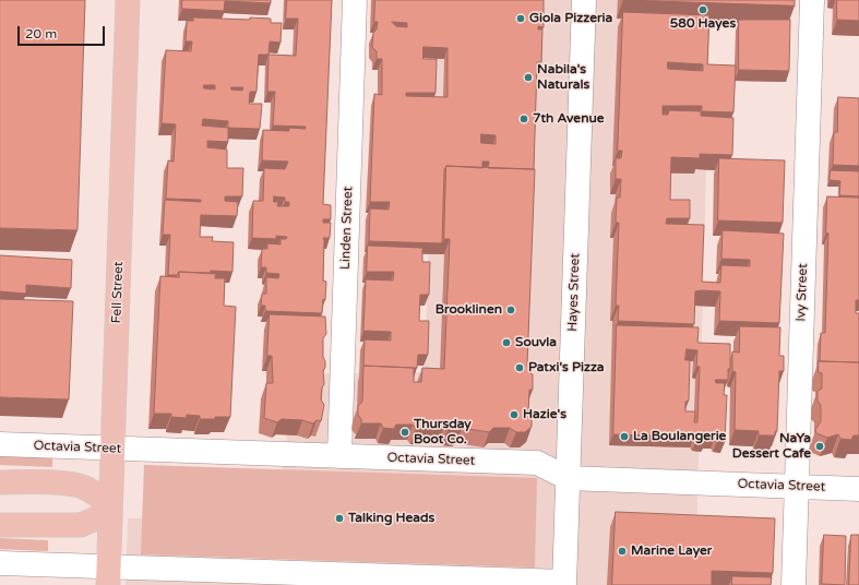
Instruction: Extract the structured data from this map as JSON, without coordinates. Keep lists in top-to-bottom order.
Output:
{
  "streets": {
    "main road": ["Fell Street"],
    "street": [
      "Linden Street",
      "Hayes Street",
      "Ivy Street",
      "Octavia Street"
    ]
  },
  "crossings": [
    ["Linden Street", "Octavia Street"],
    ["Fell Street", "Octavia Street"],
    ["Hayes Street", "Octavia Street"],
    ["Ivy Street", "Octavia Street"]
  ],
  "places": [
    "580 Hayes",
    "Giola Pizzeria",
    "Nabila's Naturals",
    "7th Avenue",
    "Brooklinen",
    "Souvla",
    "Patxi's Pizza",
    "Hazie's",
    "Thursday Boot Co.",
    "La Boulangerie",
    "NaYa Dessert Cafe",
    "Talking Heads",
    "Marine Layer"
  ],
  "scale_bar": "20 m"
}
